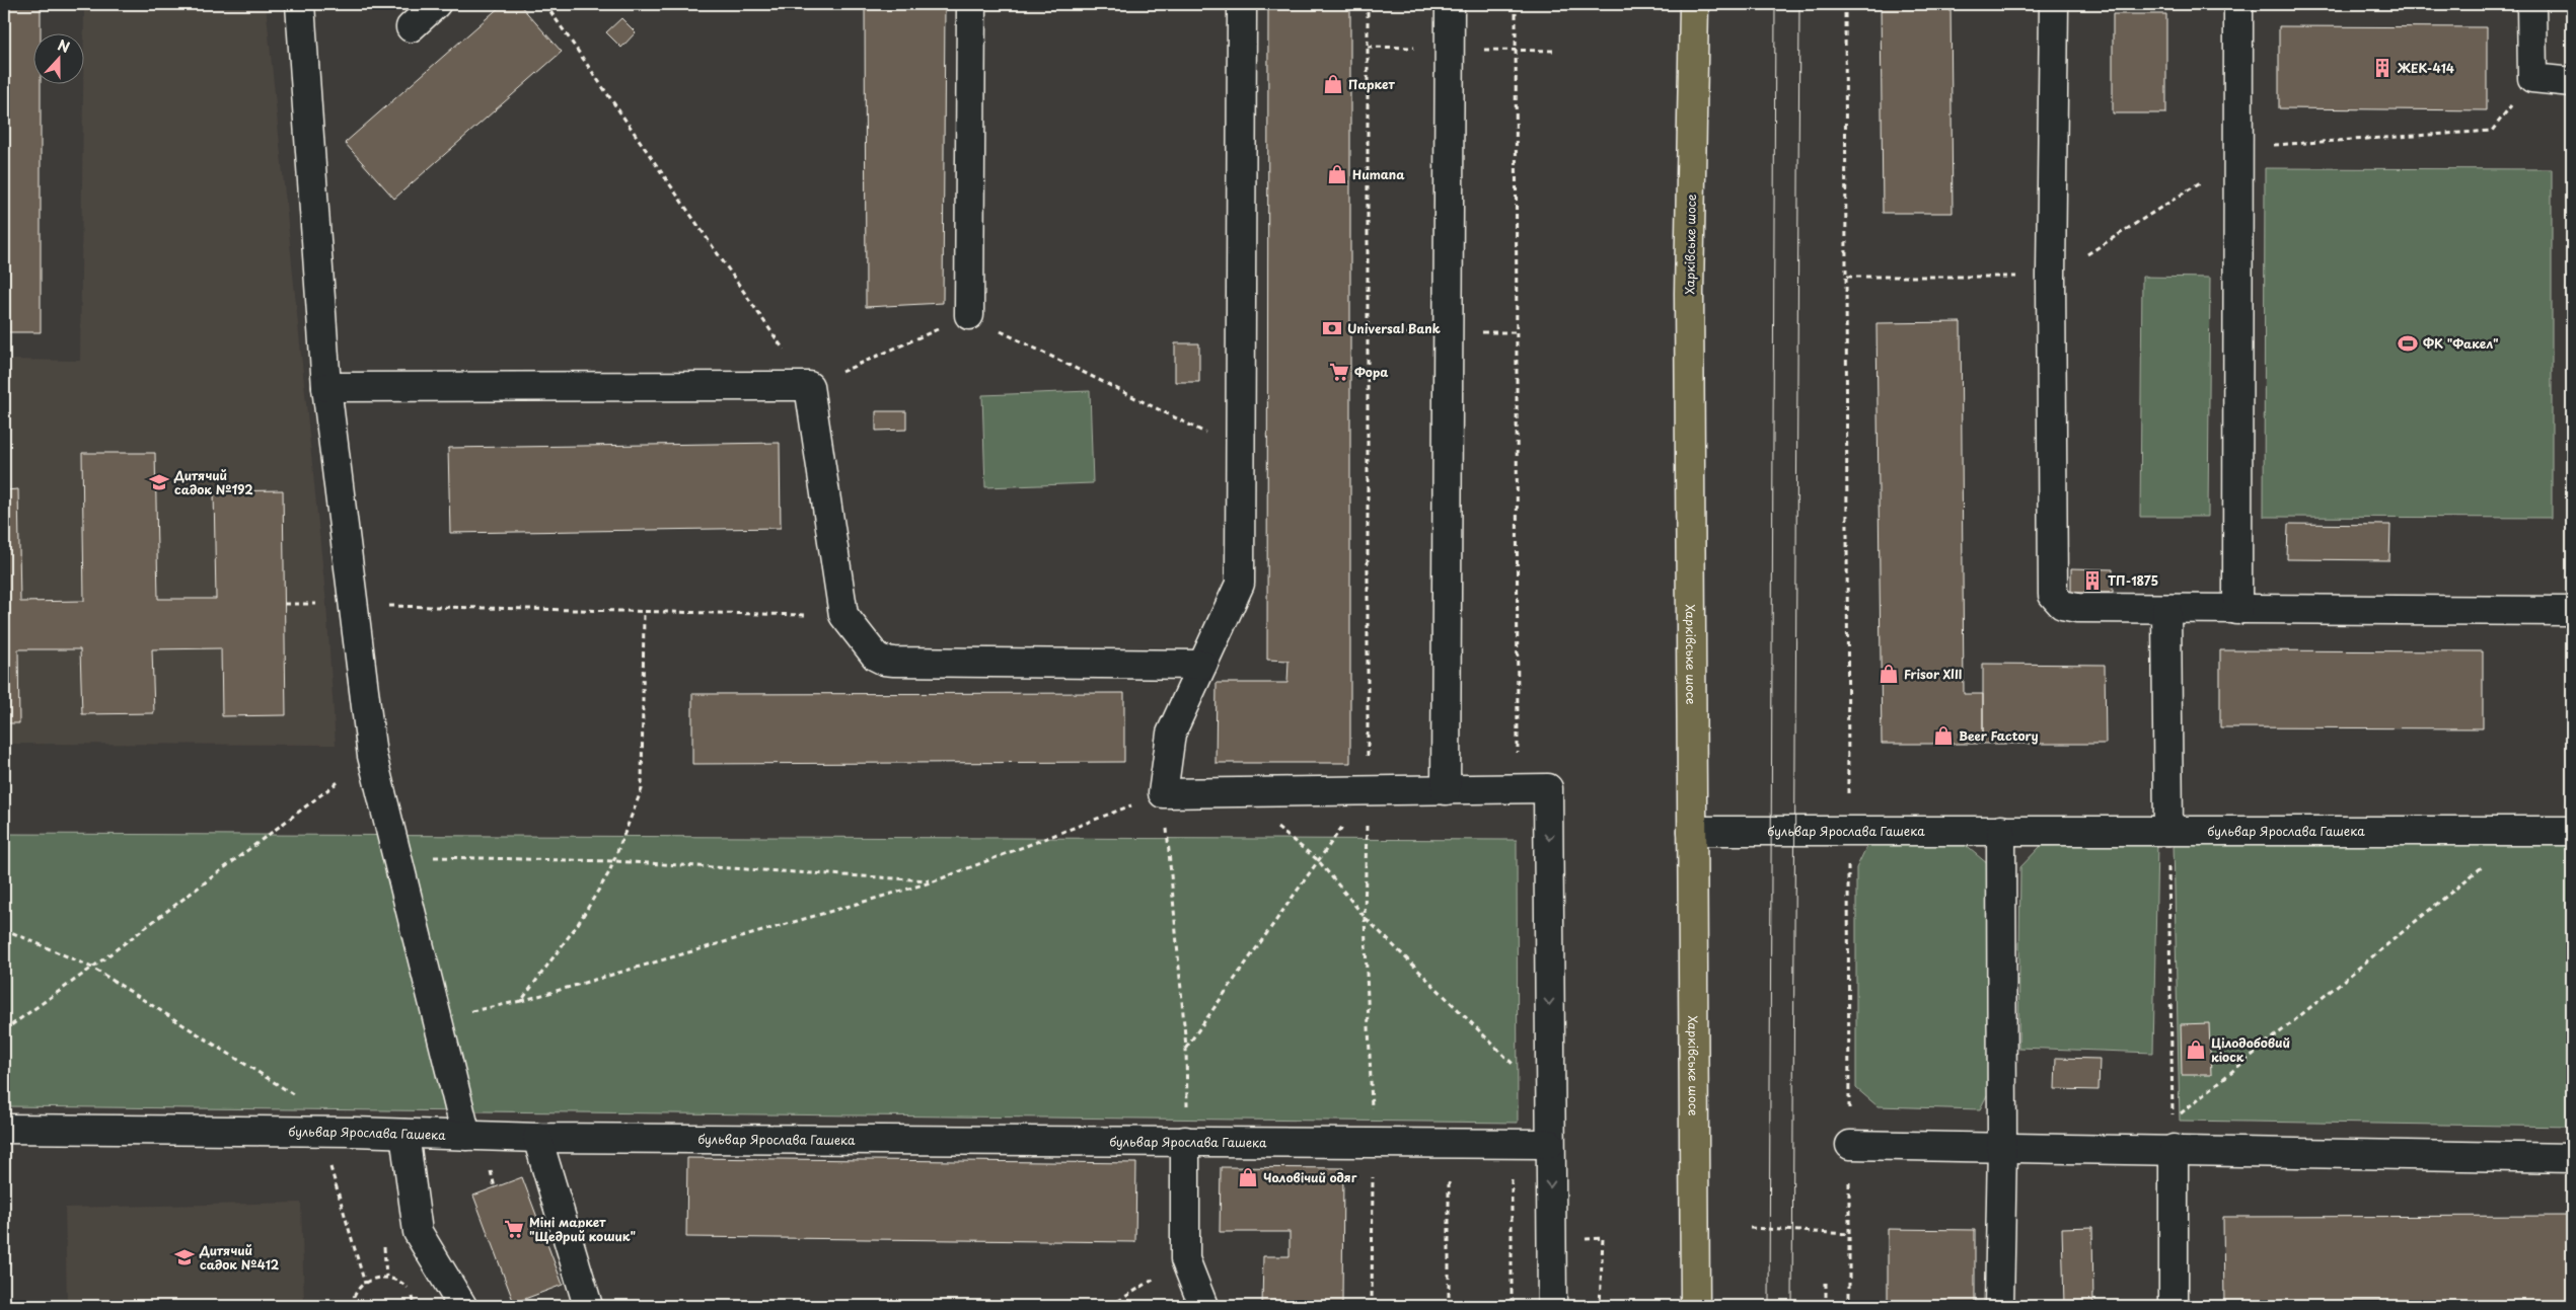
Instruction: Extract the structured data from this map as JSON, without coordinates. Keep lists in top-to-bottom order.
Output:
{
  "streets": {
    "main road": ["Харківське шосе"],
    "street": ["бульвар Ярослава Гашека"]
  },
  "crossings": [
    ["Харківське шосе", "бульвар Ярослава Гашека"]
  ],
  "places": {
    "building": ["ЖЕК-414", "ТП-1875"],
    "shop": [
      "Паркет",
      "Humana",
      "Frisor XIII",
      "Beer Factory",
      "Цілодобовий кіоск",
      "Чоловічий одяг"
    ],
    "bank": ["Universal Bank"],
    "sports": ["ФК \"Факел\""],
    "supermarket": ["Фора", "Міні маркет \"Щедрий кошик\""],
    "school or university": ["Дитячий садок №192", "Дитячий садок №412"]
  },
  "north": "top"
}
